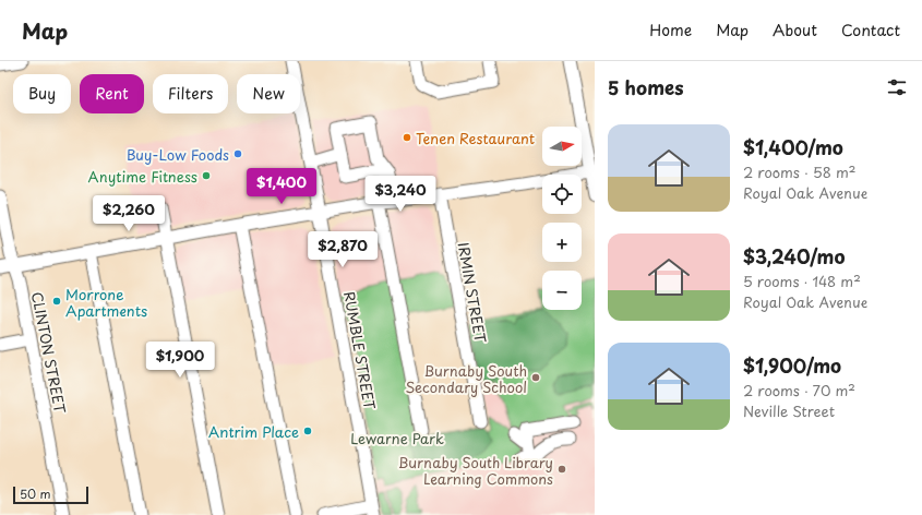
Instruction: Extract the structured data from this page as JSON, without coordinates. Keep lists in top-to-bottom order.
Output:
{
  "streets": {
    "street": ["IRMIN STREET", "RUMBLE STREET", "CLINTON STREET"]
  },
  "parks": ["Lewarne Park"],
  "places": [
    "Tenen Restaurant",
    "Buy-Low Foods",
    "Anytime Fitness",
    "Morrone Apartments",
    "Burnaby South Secondary School",
    "Antrim Place",
    "Burnaby South Library Learning Commons"
  ],
  "scale_bar": "50 m",
  "north": "right",
  "page": {
    "header": "Map",
    "nav": [
      "Home",
      "Map",
      "About",
      "Contact"
    ],
    "heading": "5 homes",
    "chip": [
      "Buy",
      "Rent",
      "Filters",
      "New"
    ],
    "list": [
      {
        "name": "$1,400/mo",
        "note": "2 rooms · 58 m² · Royal Oak Avenue"
      },
      {
        "name": "$3,240/mo",
        "note": "5 rooms · 148 m² · Royal Oak Avenue"
      },
      {
        "name": "$1,900/mo",
        "note": "2 rooms · 70 m² · Neville Street"
      }
    ],
    "map_buttons": ["+", "−"],
    "price": [
      "$1,400",
      "$3,240",
      "$2,260",
      "$2,870",
      "$1,900"
    ],
    "scale": "50 m"
  }
}
